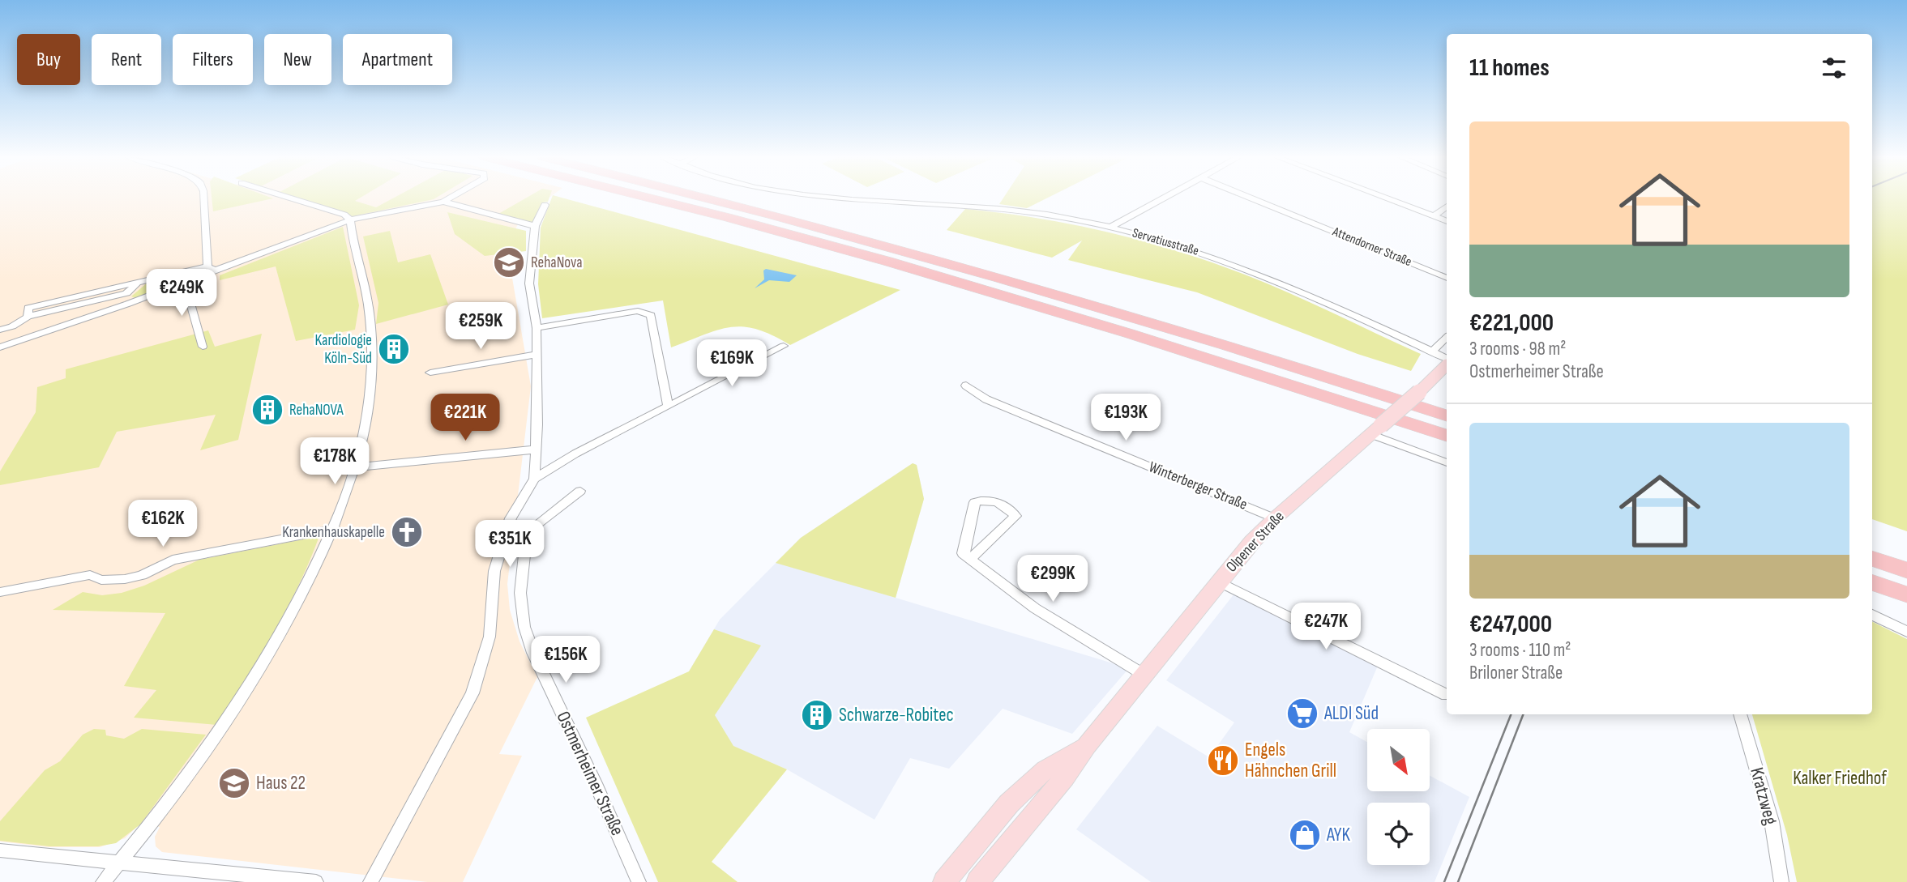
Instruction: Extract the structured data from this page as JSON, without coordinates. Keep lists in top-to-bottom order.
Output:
{
  "streets": {
    "main road": ["Olpener Straße"],
    "street": [
      "Servatiusstraße",
      "Attendorner Straße",
      "Winterberger Straße",
      "Ostmerheimer Straße",
      "Kratzweg"
    ]
  },
  "crossings": [
    ["Winterberger Straße", "Olpener Straße"]
  ],
  "parks": ["Kalker Friedhof"],
  "places": {
    "school or university": ["RehaNova", "Haus 22"],
    "building": ["Kardiologie Köln-Süd", "RehaNOVA", "Schwarze-Robitec"],
    "church": ["Krankenhauskapelle"],
    "supermarket": ["ALDI Süd"],
    "restaurant": ["Engels Hähnchen Grill"],
    "shop": ["AYK"]
  },
  "north": "bottom right",
  "page": {
    "chip": [
      "Buy",
      "Rent",
      "Filters",
      "New",
      "Apartment"
    ],
    "heading": "11 homes",
    "list": [
      {
        "name": "€221,000",
        "note": "3 rooms · 98 m² · Ostmerheimer Straße"
      },
      {
        "name": "€247,000",
        "note": "3 rooms · 110 m² · Briloner Straße"
      }
    ],
    "price": [
      "€249K",
      "€259K",
      "€169K",
      "€221K",
      "€193K",
      "€178K",
      "€162K",
      "€351K",
      "€299K",
      "€247K",
      "€156K"
    ]
  }
}
